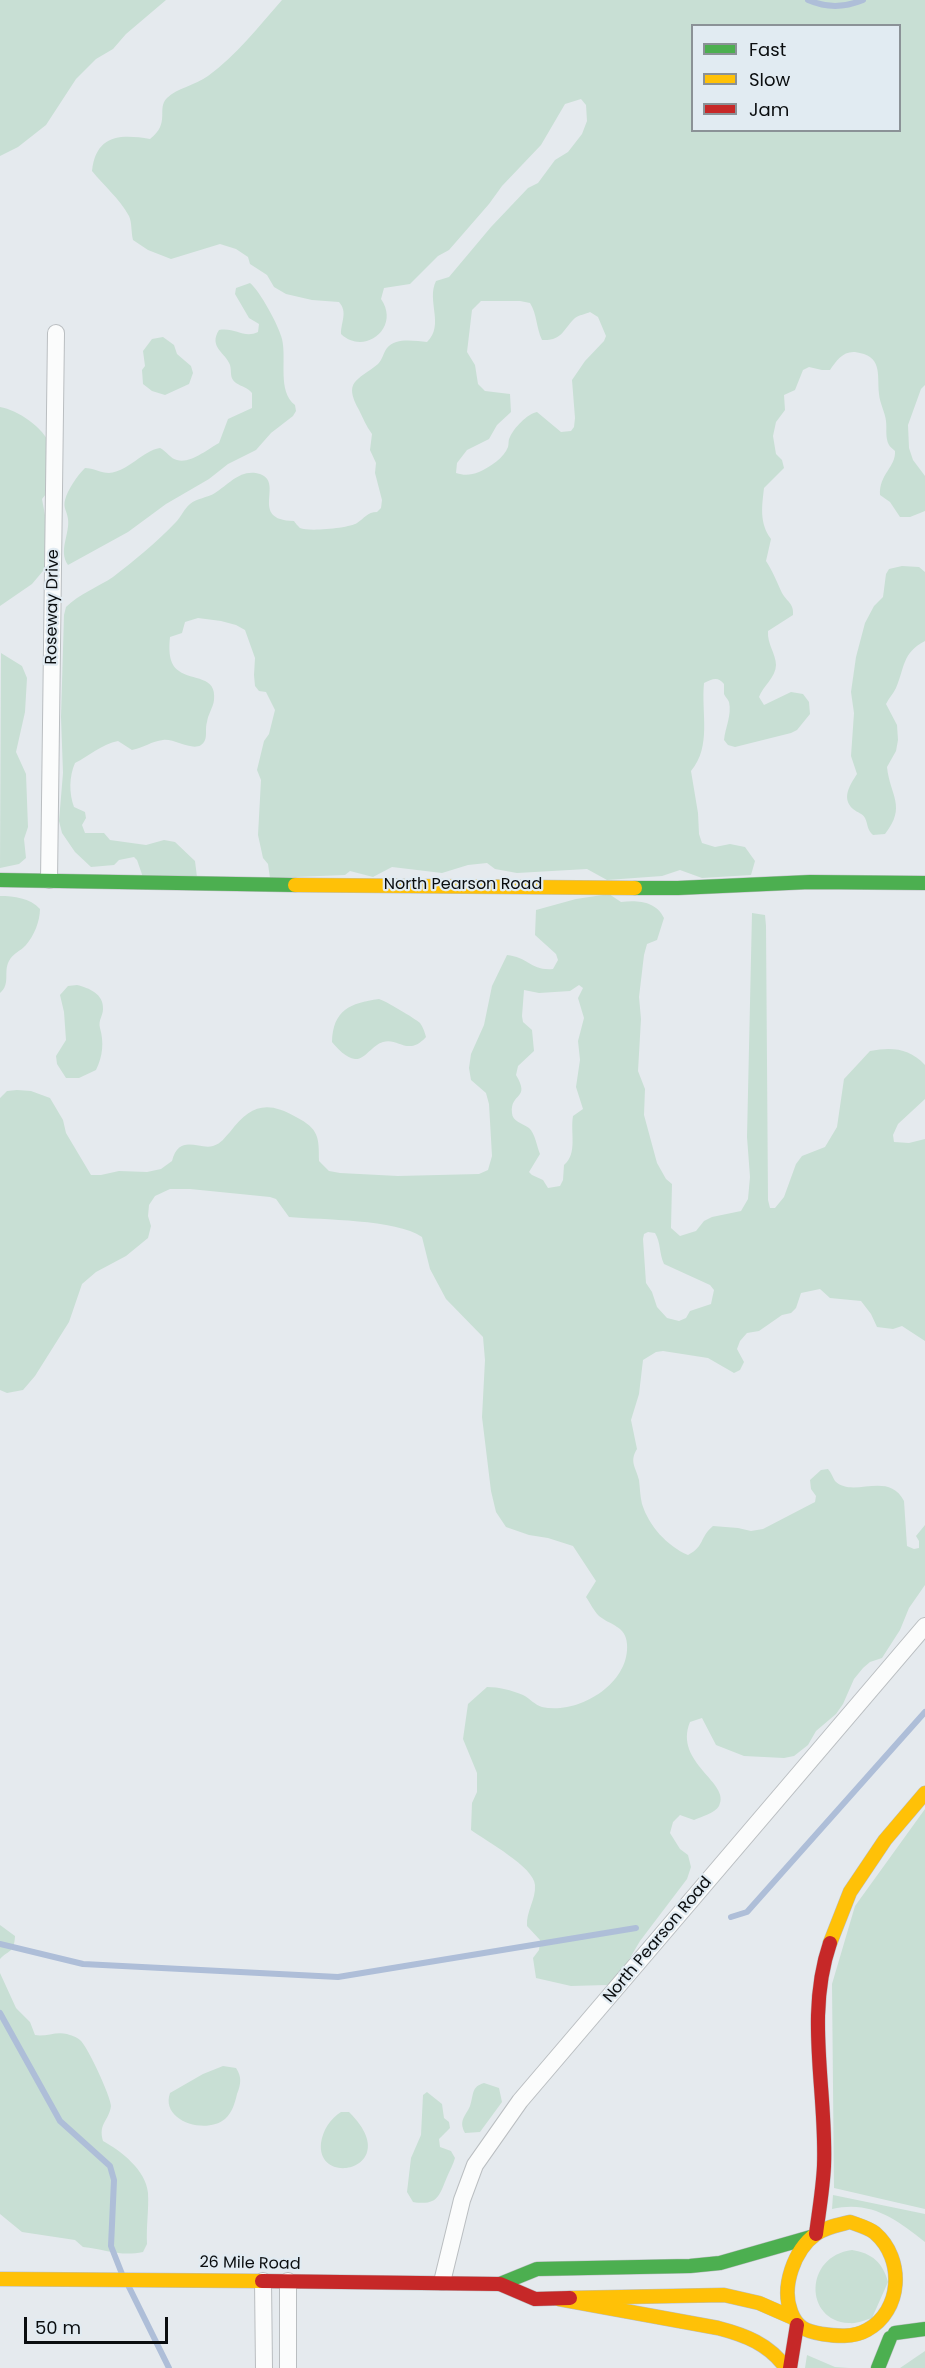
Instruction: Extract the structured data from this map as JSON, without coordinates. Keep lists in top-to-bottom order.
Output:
{
  "streets": {
    "main road": ["North Pearson Road", "26 Mile Road"],
    "street": ["Roseway Drive"]
  },
  "crossings": [
    ["Roseway Drive", "North Pearson Road"],
    ["North Pearson Road", "26 Mile Road"]
  ],
  "legend": ["Fast", "Slow", "Jam"],
  "scale_bar": "50 m"
}
